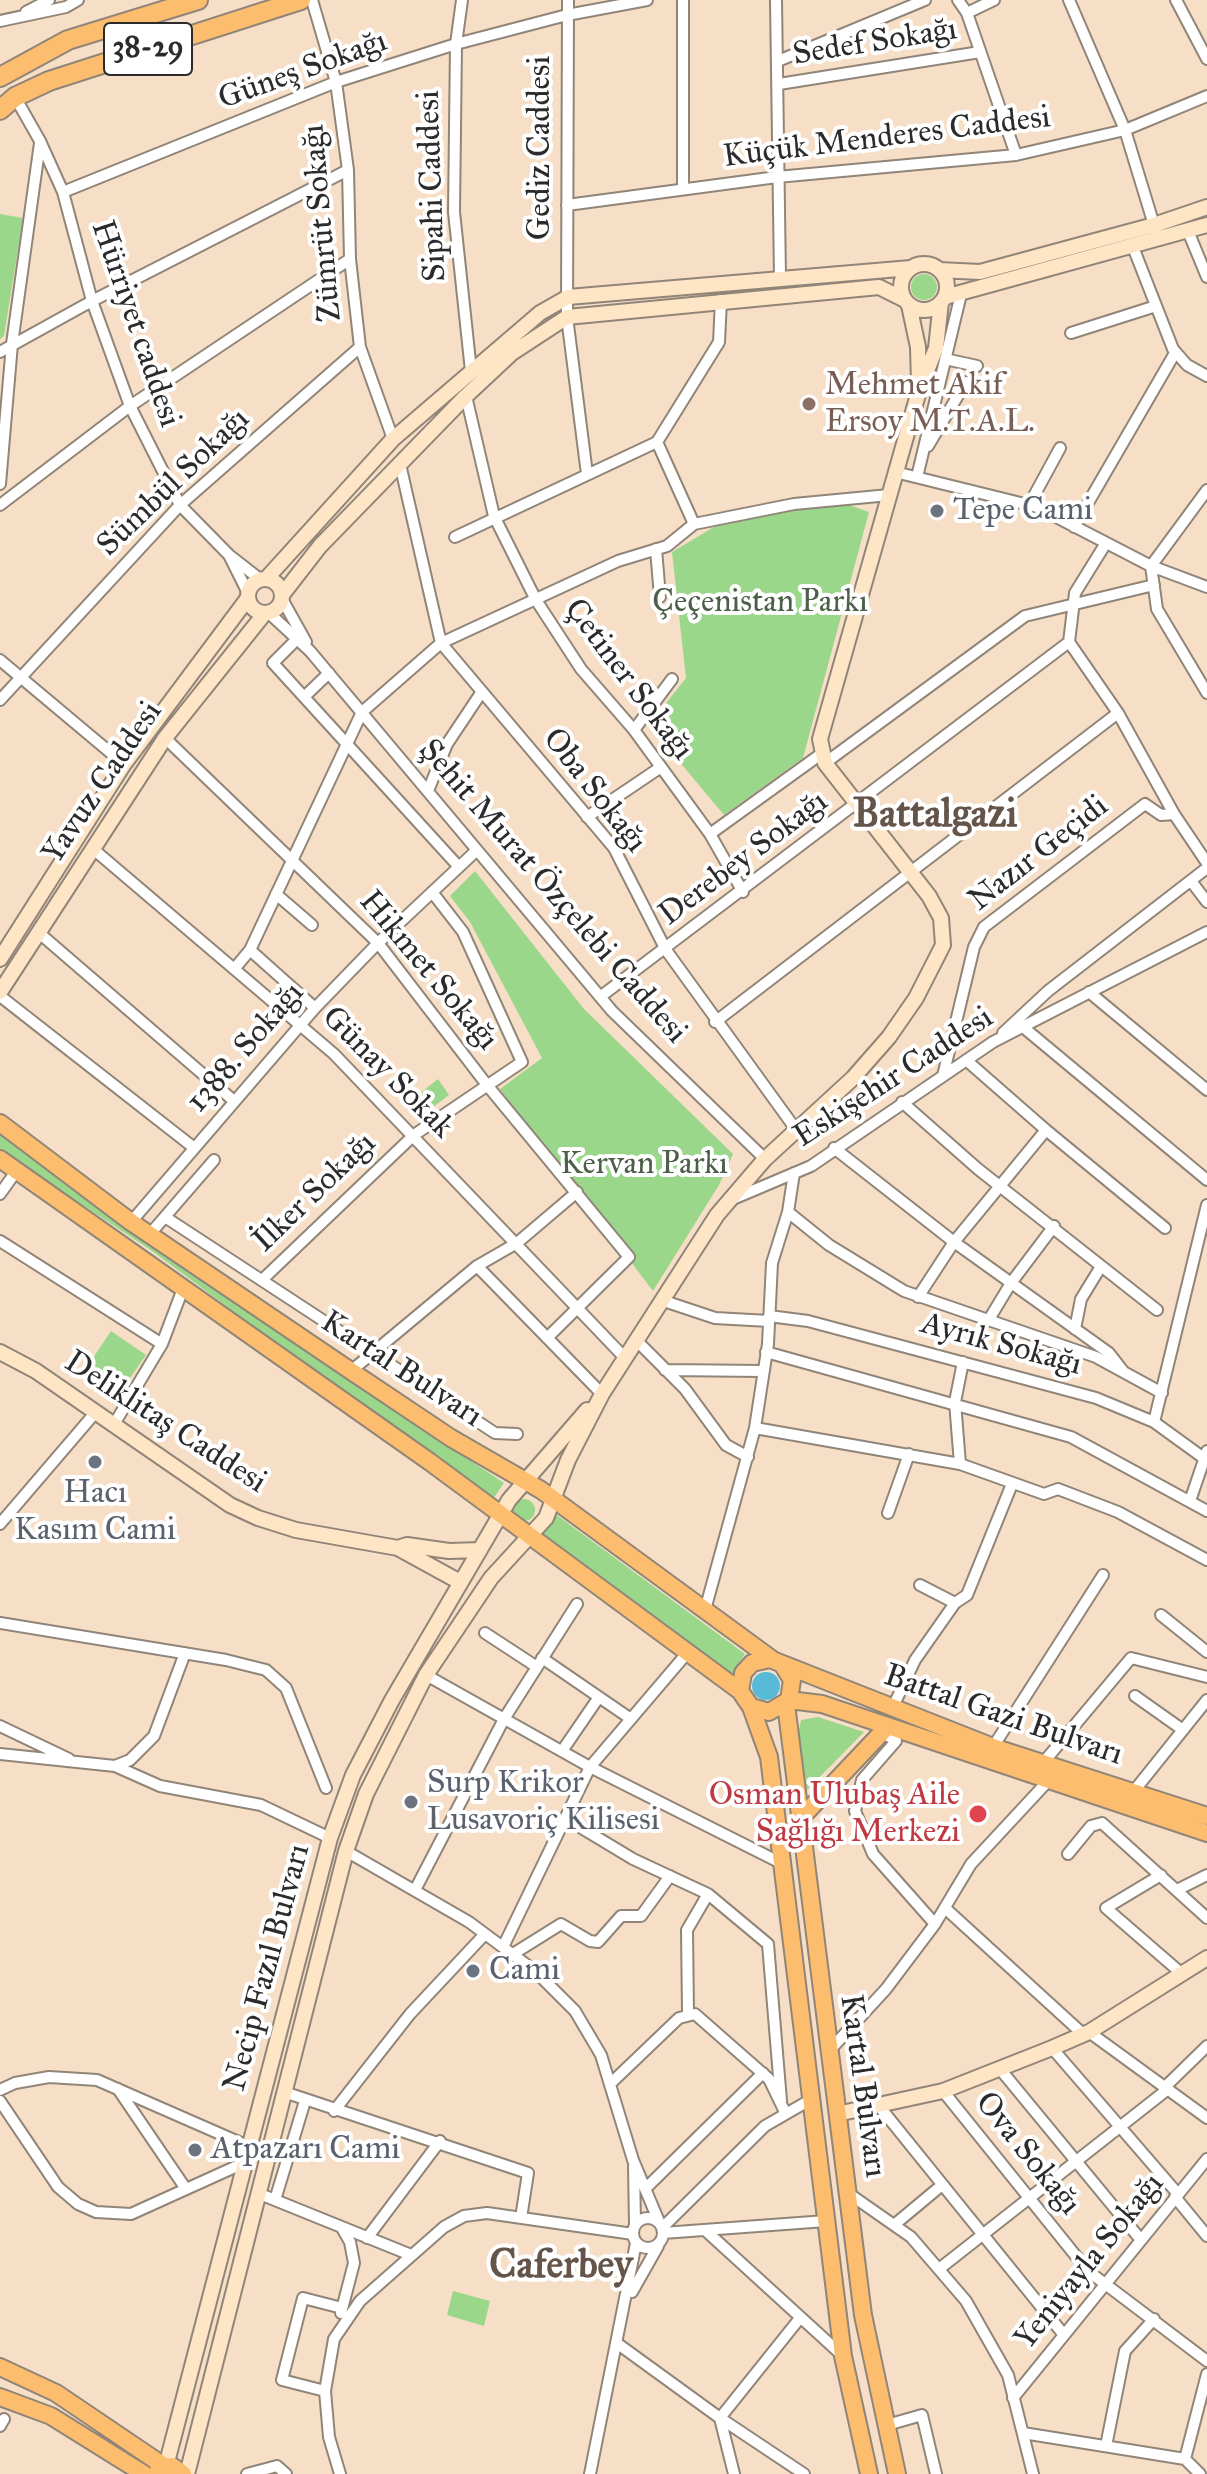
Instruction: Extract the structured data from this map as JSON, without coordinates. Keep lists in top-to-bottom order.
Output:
{
  "streets": {
    "highway": ["38-29"],
    "main road": ["Kartal Bulvarı", "Battal Gazi Bulvarı"],
    "street": [
      "Sedef Sokağı",
      "Güneş Sokağı",
      "Küçük Menderes Caddesi",
      "Gediz Caddesi",
      "Sipahi Caddesi",
      "Zümrüt Sokağı",
      "Hürriyet caddesi",
      "Sümbül Sokağı",
      "Çetiner Sokağı",
      "Yavuz Caddesi",
      "Oba Sokağı",
      "Nazır Geçidi",
      "Derebey Sokağı",
      "Şehit Murat Özçelebi Caddesi",
      "Hikmet Sokağı",
      "1388. Sokağı",
      "Günay Sokak",
      "Eskişehir Caddesi",
      "İlker Sokağı",
      "Ayrık Sokağı",
      "Deliklitaş Caddesi",
      "Necip Fazıl Bulvarı",
      "Ova Sokağı",
      "Yeniyayla Sokağı"
    ]
  },
  "crossings": [
    ["38-29", "Hürriyet caddesi"],
    ["Güneş Sokağı", "Gediz Caddesi"],
    ["Güneş Sokağı", "Sipahi Caddesi"],
    ["Güneş Sokağı", "Zümrüt Sokağı"],
    ["Güneş Sokağı", "Hürriyet caddesi"],
    ["Küçük Menderes Caddesi", "Gediz Caddesi"],
    ["Zümrüt Sokağı", "Sümbül Sokağı"],
    ["Hürriyet caddesi", "Sümbül Sokağı"],
    ["Hürriyet caddesi", "Yavuz Caddesi"],
    ["Hürriyet caddesi", "Şehit Murat Özçelebi Caddesi"],
    ["Çetiner Sokağı", "Derebey Sokağı"],
    ["Yavuz Caddesi", "Şehit Murat Özçelebi Caddesi"],
    ["Yavuz Caddesi", "Hikmet Sokağı"],
    ["Yavuz Caddesi", "Günay Sokak"],
    ["Oba Sokağı", "Derebey Sokağı"],
    ["Nazır Geçidi", "Eskişehir Caddesi"],
    ["Derebey Sokağı", "Şehit Murat Özçelebi Caddesi"],
    ["Şehit Murat Özçelebi Caddesi", "1388. Sokağı"],
    ["Hikmet Sokağı", "1388. Sokağı"],
    ["Hikmet Sokağı", "Günay Sokak"],
    ["Hikmet Sokağı", "İlker Sokağı"],
    ["1388. Sokağı", "Günay Sokak"],
    ["1388. Sokağı", "İlker Sokağı"],
    ["1388. Sokağı", "Kartal Bulvarı"],
    ["Günay Sokak", "İlker Sokağı"],
    ["Eskişehir Caddesi", "Ayrık Sokağı"],
    ["Eskişehir Caddesi", "Kartal Bulvarı"],
    ["Kartal Bulvarı", "Battal Gazi Bulvarı"],
    ["Kartal Bulvarı", "Necip Fazıl Bulvarı"],
    ["Deliklitaş Caddesi", "Necip Fazıl Bulvarı"],
    ["Ova Sokağı", "Yeniyayla Sokağı"]
  ],
  "districts": ["Battalgazi", "Caferbey"],
  "parks": ["Çeçenistan Parkı", "Kervan Parkı"],
  "places": [
    "Mehmet Akif Ersoy M.T.A.L.",
    "Tepe Cami",
    "Hacı Kasım Cami",
    "Surp Krikor Lusavoriç Kilisesi",
    "Osman Ulubaş Aile Sağlığı Merkezi",
    "Cami",
    "Atpazarı Cami"
  ]
}
